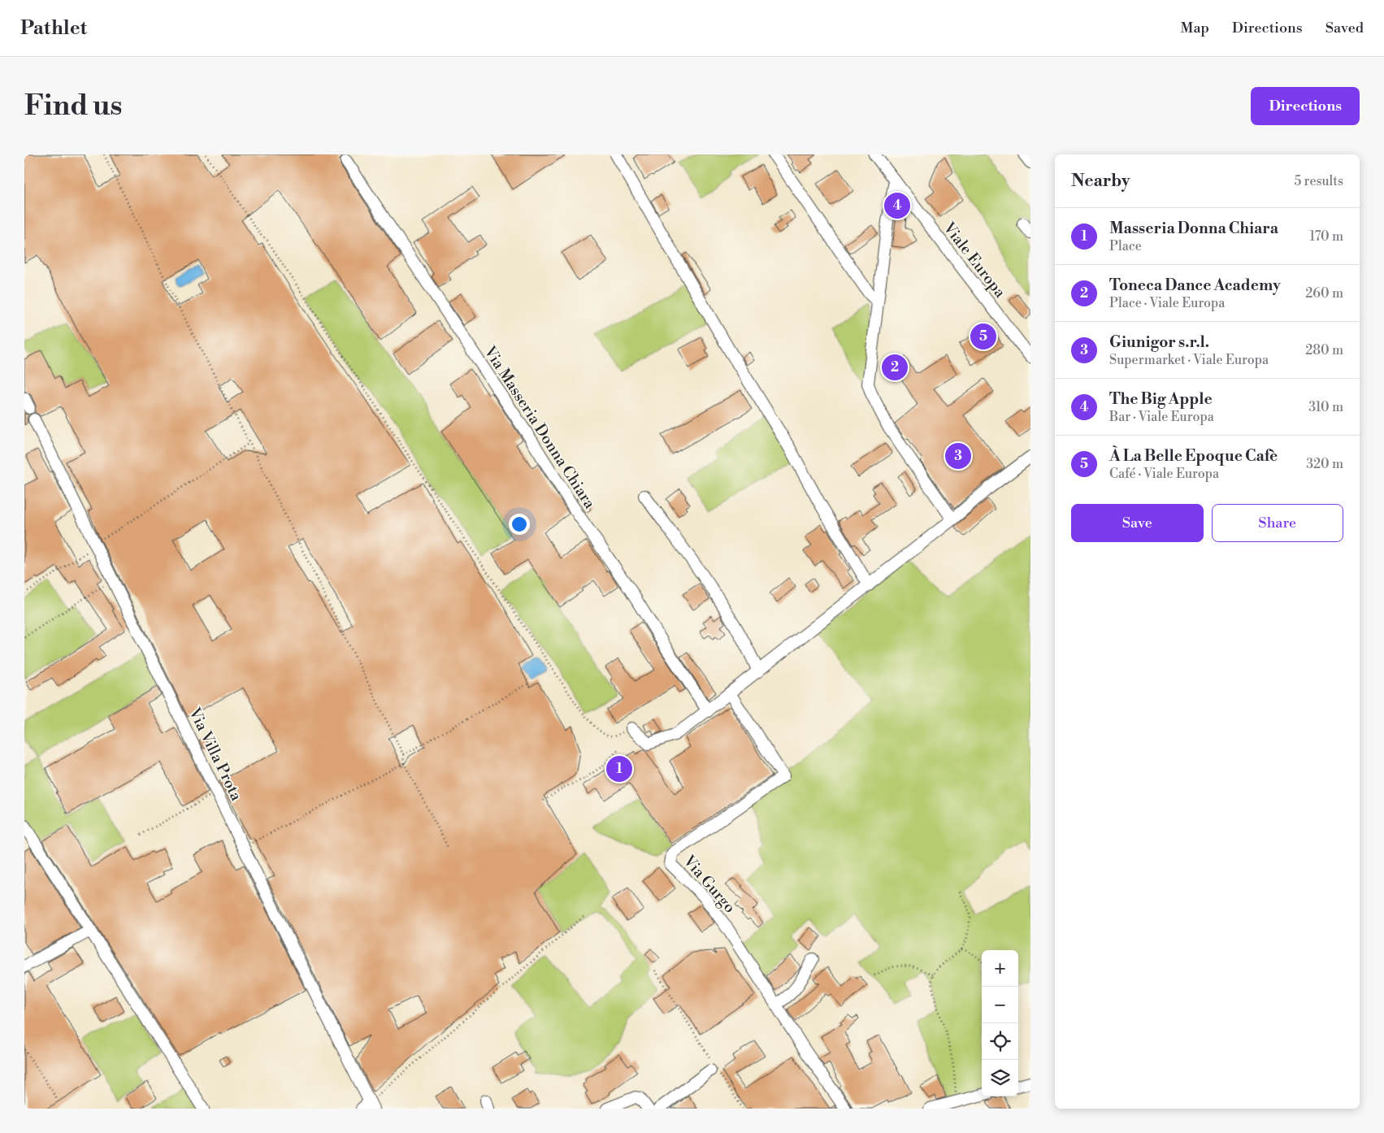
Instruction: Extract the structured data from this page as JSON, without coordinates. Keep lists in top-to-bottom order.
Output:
{
  "streets": {
    "street": [
      "Viale Europa",
      "Via Masseria Donna Chiara",
      "Via Villa Prota",
      "Via Gurgo"
    ]
  },
  "page": {
    "header": "Pathlet",
    "nav": ["Map", "Directions", "Saved"],
    "buttons": [
      "Directions",
      ["Save", "Share"]
    ],
    "title": "Find us",
    "heading": ["Nearby", "5 results"],
    "pins": [
      "4",
      "5",
      "2",
      "3",
      "1"
    ],
    "list": [
      {
        "mark": "1",
        "name": "Masseria Donna Chiara",
        "note": "Place",
        "value": "170 m"
      },
      {
        "mark": "2",
        "name": "Toneca Dance Academy",
        "note": "Place · Viale Europa",
        "value": "260 m"
      },
      {
        "mark": "3",
        "name": "Giunigor s.r.l.",
        "note": "Supermarket · Viale Europa",
        "value": "280 m"
      },
      {
        "mark": "4",
        "name": "The Big Apple",
        "note": "Bar · Viale Europa",
        "value": "310 m"
      },
      {
        "mark": "5",
        "name": "À La Belle Epoque Cafè",
        "note": "Café · Viale Europa",
        "value": "320 m"
      }
    ],
    "map_buttons": ["+", "−"]
  }
}
